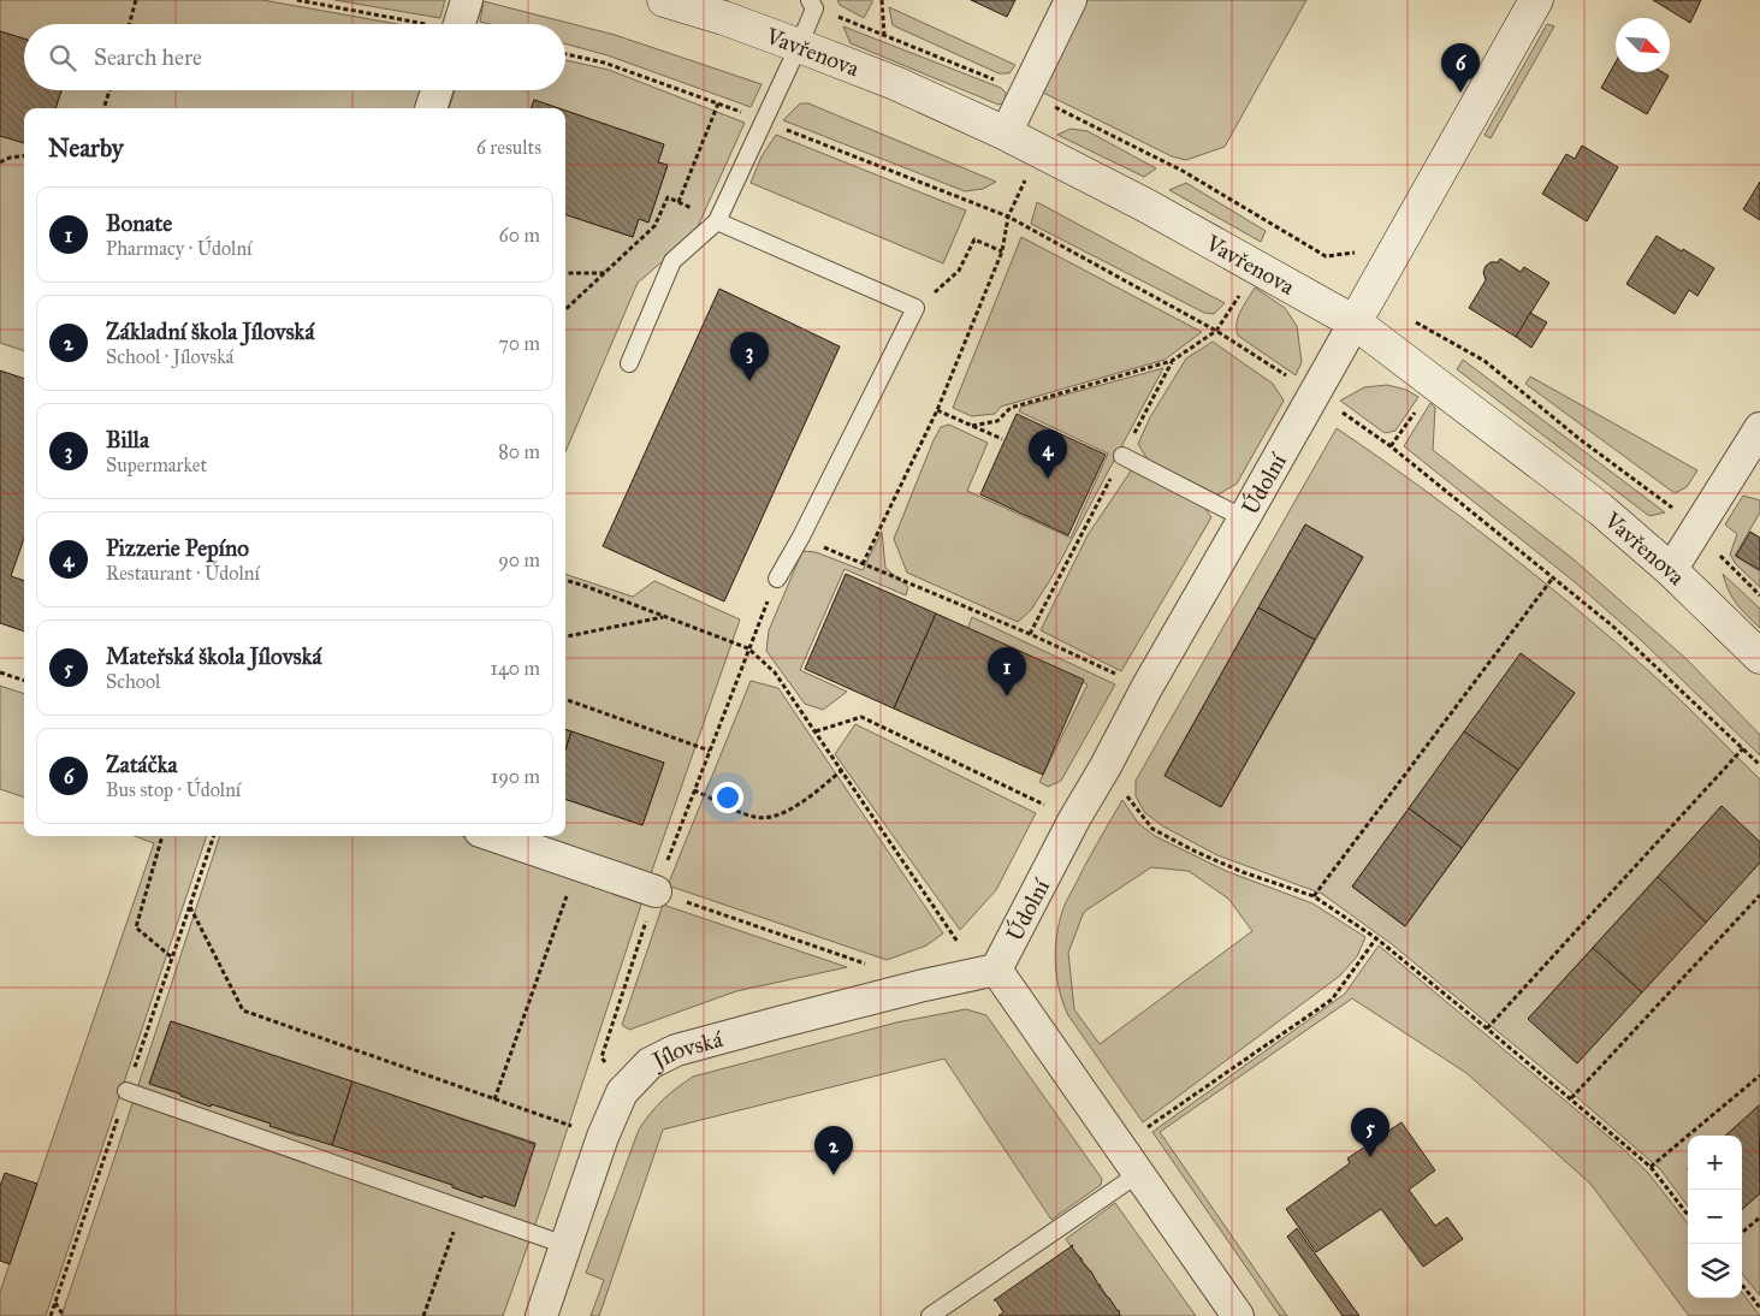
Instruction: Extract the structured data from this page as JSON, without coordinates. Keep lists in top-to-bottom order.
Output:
{
  "streets": {
    "street": ["Vavřenova", "Údolní", "Jílovská"]
  },
  "crossings": [
    ["Vavřenova", "Údolní"],
    ["Údolní", "Jílovská"]
  ],
  "north": "bottom right",
  "page": {
    "search": "Search here",
    "pins": [
      "6",
      "3",
      "4",
      "1",
      "5",
      "2"
    ],
    "heading": ["Nearby", "6 results"],
    "list": [
      {
        "mark": "1",
        "name": "Bonate",
        "note": "Pharmacy · Údolní",
        "value": "60 m"
      },
      {
        "mark": "2",
        "name": "Základní škola Jílovská",
        "note": "School · Jílovská",
        "value": "70 m"
      },
      {
        "mark": "3",
        "name": "Billa",
        "note": "Supermarket",
        "value": "80 m"
      },
      {
        "mark": "4",
        "name": "Pizzerie Pepíno",
        "note": "Restaurant · Údolní",
        "value": "90 m"
      },
      {
        "mark": "5",
        "name": "Mateřská škola Jílovská",
        "note": "School",
        "value": "140 m"
      },
      {
        "mark": "6",
        "name": "Zatáčka",
        "note": "Bus stop · Údolní",
        "value": "190 m"
      }
    ],
    "map_buttons": ["+", "−"]
  }
}
